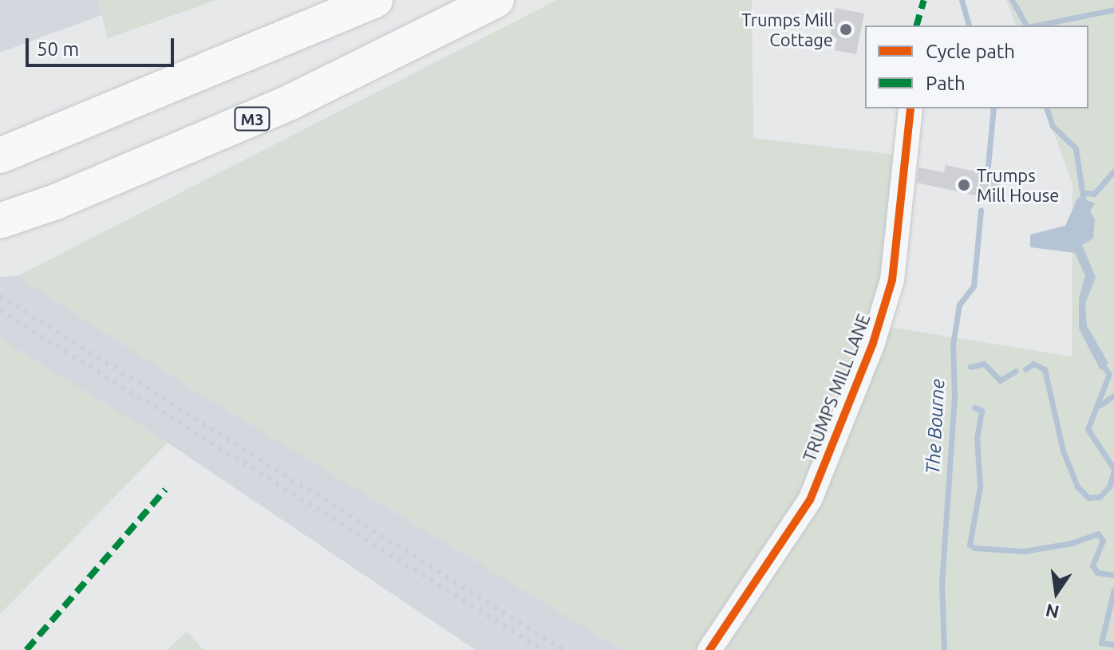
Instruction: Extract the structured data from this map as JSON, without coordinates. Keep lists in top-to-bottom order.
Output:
{
  "streets": {
    "highway": ["M3"],
    "street": ["TRUMPS MILL LANE"]
  },
  "water": ["The Bourne"],
  "places": ["Trumps Mill Cottage", "Trumps Mill House"],
  "legend": ["Cycle path", "Path"],
  "scale_bar": "50 m",
  "north": "bottom"
}
